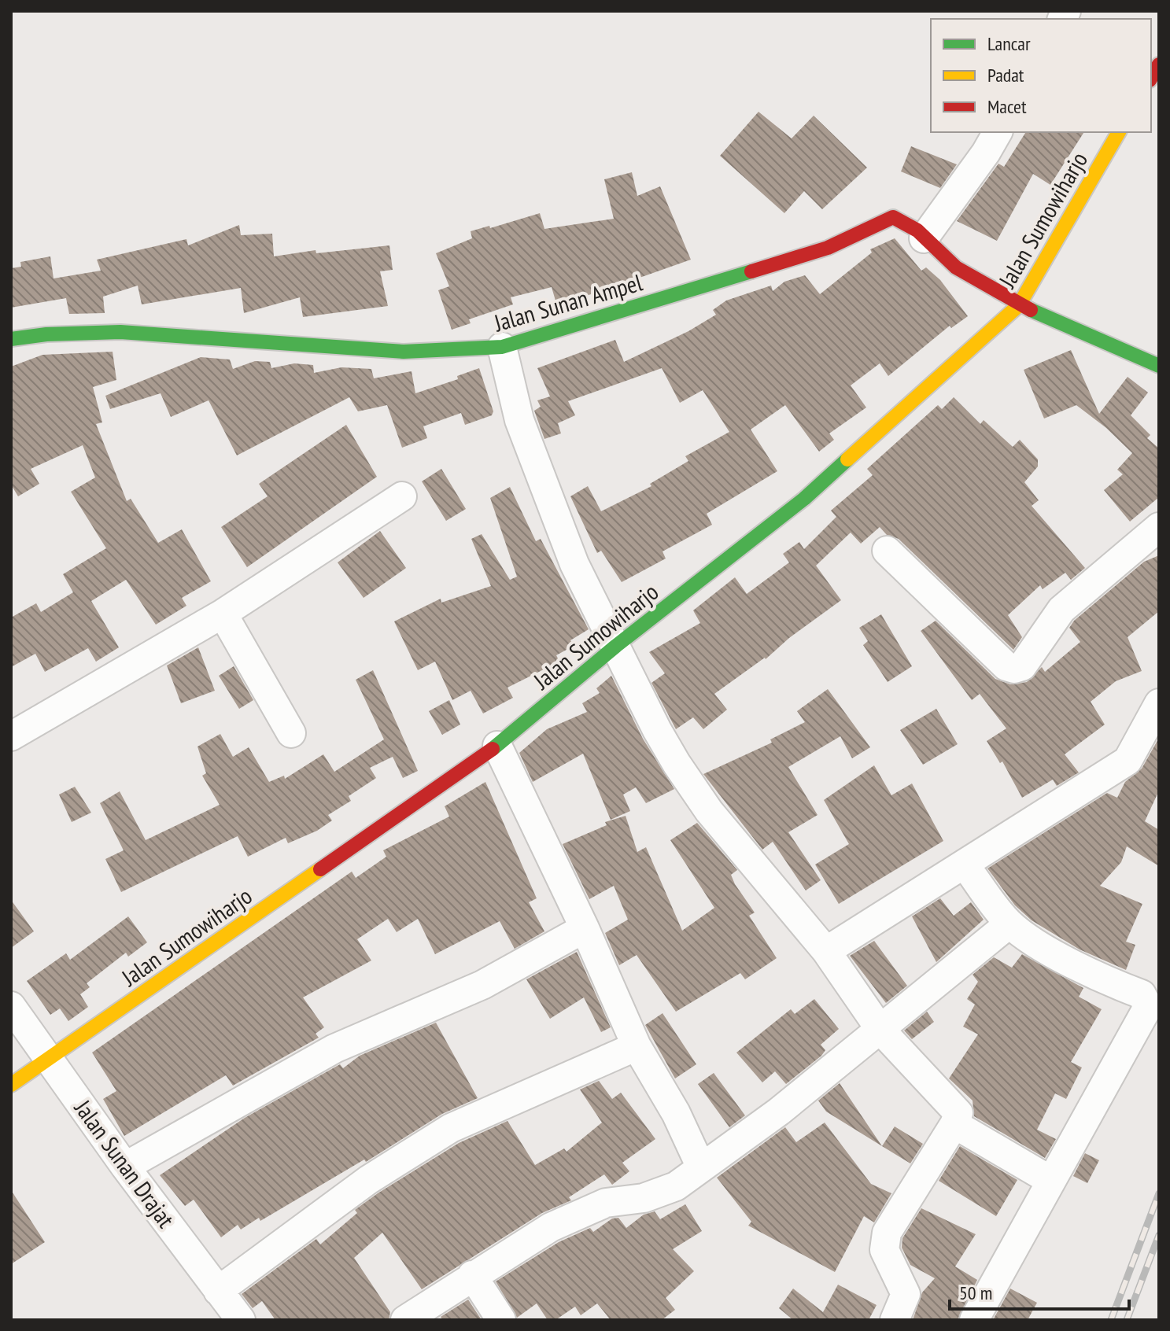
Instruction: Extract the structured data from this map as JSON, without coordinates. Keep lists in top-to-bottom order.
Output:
{
  "streets": {
    "street": ["Jalan Sumowiharjo", "Jalan Sunan Ampel", "Jalan Sunan Drajat"]
  },
  "crossings": [
    ["Jalan Sumowiharjo", "Jalan Sunan Ampel"],
    ["Jalan Sumowiharjo", "Jalan Sunan Drajat"]
  ],
  "legend": ["Lancar", "Padat", "Macet"],
  "scale_bar": "50 m"
}
